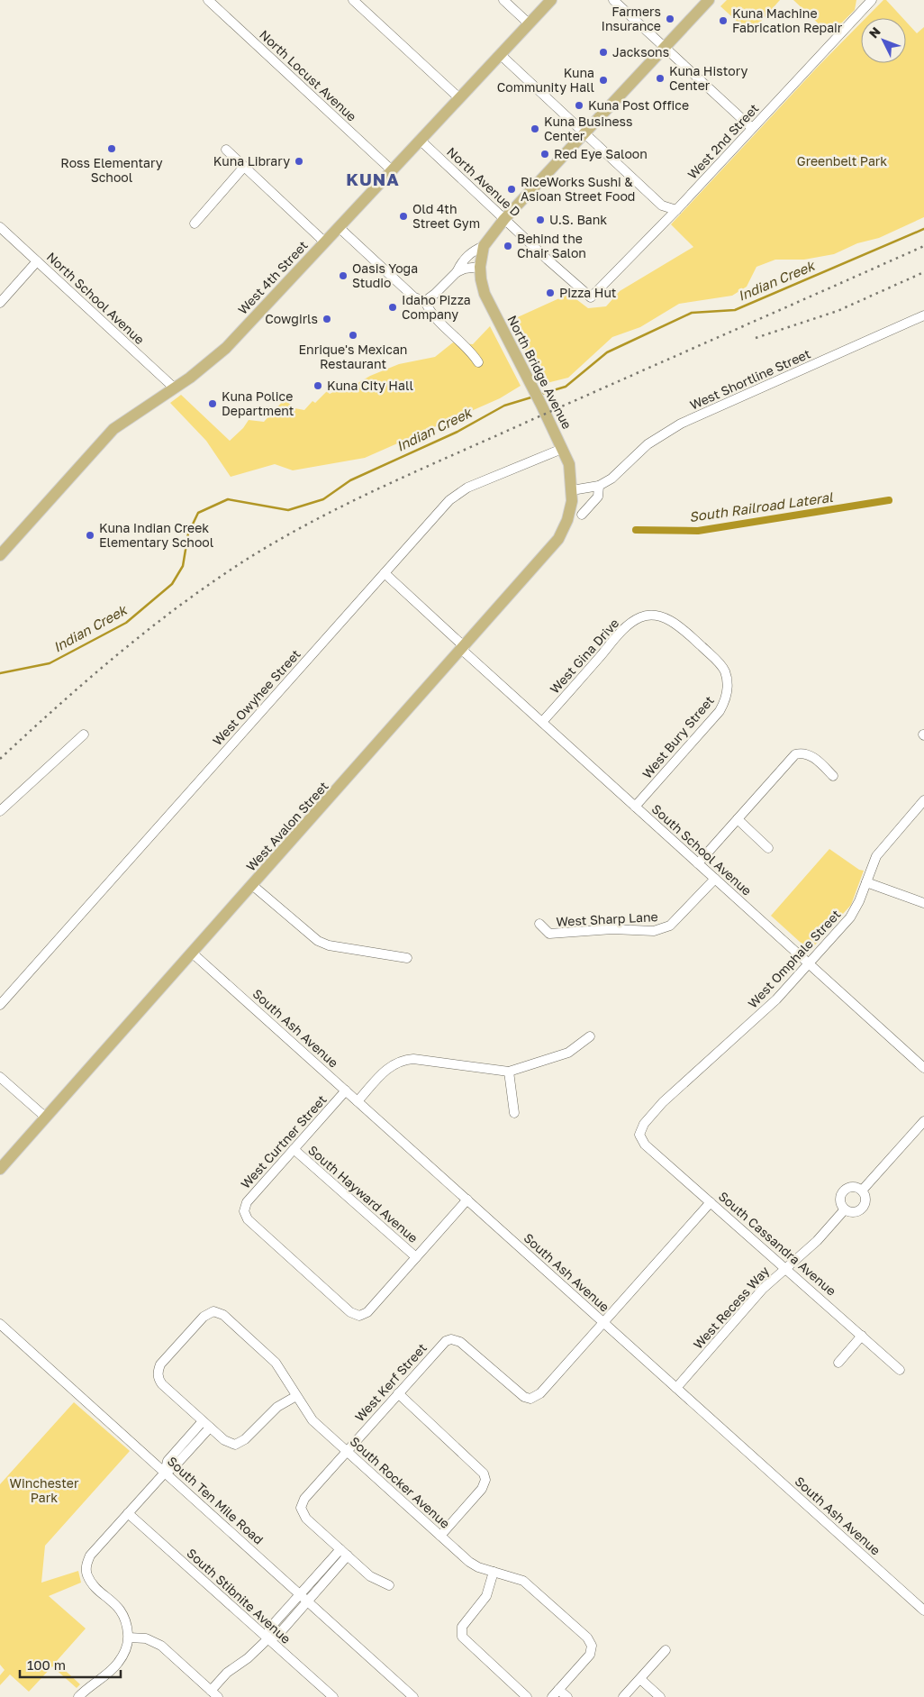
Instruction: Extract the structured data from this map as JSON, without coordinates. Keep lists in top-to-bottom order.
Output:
{
  "streets": {
    "main road": ["West 4th Street", "North Bridge Avenue", "West Avalon Street"],
    "street": [
      "North Locust Avenue",
      "West 2nd Street",
      "North Avenue D",
      "North School Avenue",
      "West Shortline Street",
      "West Gina Drive",
      "West Owyhee Street",
      "West Bury Street",
      "South School Avenue",
      "West Sharp Lane",
      "West Omphale Street",
      "South Ash Avenue",
      "West Curtner Street",
      "South Hayward Avenue",
      "South Cassandra Avenue",
      "West Recess Way",
      "West Kerf Street",
      "South Rocker Avenue",
      "South Ten Mile Road",
      "South Stibnite Avenue"
    ]
  },
  "crossings": [
    ["North Locust Avenue", "West 4th Street"],
    ["West 2nd Street", "North Avenue D"],
    ["North Avenue D", "West 4th Street"],
    ["West 4th Street", "North School Avenue"],
    ["North Bridge Avenue", "West Shortline Street"],
    ["North Bridge Avenue", "West Owyhee Street"],
    ["North Bridge Avenue", "West Avalon Street"],
    ["West Shortline Street", "West Avalon Street"],
    ["West Gina Drive", "West Bury Street"],
    ["West Gina Drive", "South School Avenue"],
    ["West Bury Street", "South School Avenue"],
    ["West Avalon Street", "South School Avenue"],
    ["West Avalon Street", "South Ash Avenue"],
    ["South School Avenue", "West Sharp Lane"],
    ["South School Avenue", "West Omphale Street"],
    ["West Omphale Street", "South Cassandra Avenue"],
    ["South Ash Avenue", "West Curtner Street"],
    ["South Ash Avenue", "West Recess Way"],
    ["South Ash Avenue", "West Kerf Street"],
    ["West Curtner Street", "South Hayward Avenue"],
    ["South Cassandra Avenue", "West Recess Way"],
    ["West Kerf Street", "South Rocker Avenue"]
  ],
  "districts": ["KUNA"],
  "water": ["Indian Creek", "South Railroad Lateral"],
  "parks": ["Greenbelt Park", "Winchester Park"],
  "places": [
    "Farmers Insurance",
    "Kuna Machine Fabrication Repair",
    "Jacksons",
    "Kuna History Center",
    "Kuna Community Hall",
    "Kuna Post Office",
    "Kuna Business Center",
    "Ross Elementary School",
    "Red Eye Saloon",
    "Kuna Library",
    "RiceWorks Sushi & Asioan Street Food",
    "Old 4th Street Gym",
    "U.S. Bank",
    "Behind the Chair Salon",
    "Oasis Yoga Studio",
    "Pizza Hut",
    "Idaho Pizza Company",
    "Cowgirls",
    "Enrique's Mexican Restaurant",
    "Kuna City Hall",
    "Kuna Police Department",
    "Kuna Indian Creek Elementary School"
  ],
  "scale_bar": "100 m",
  "north": "top left"
}
